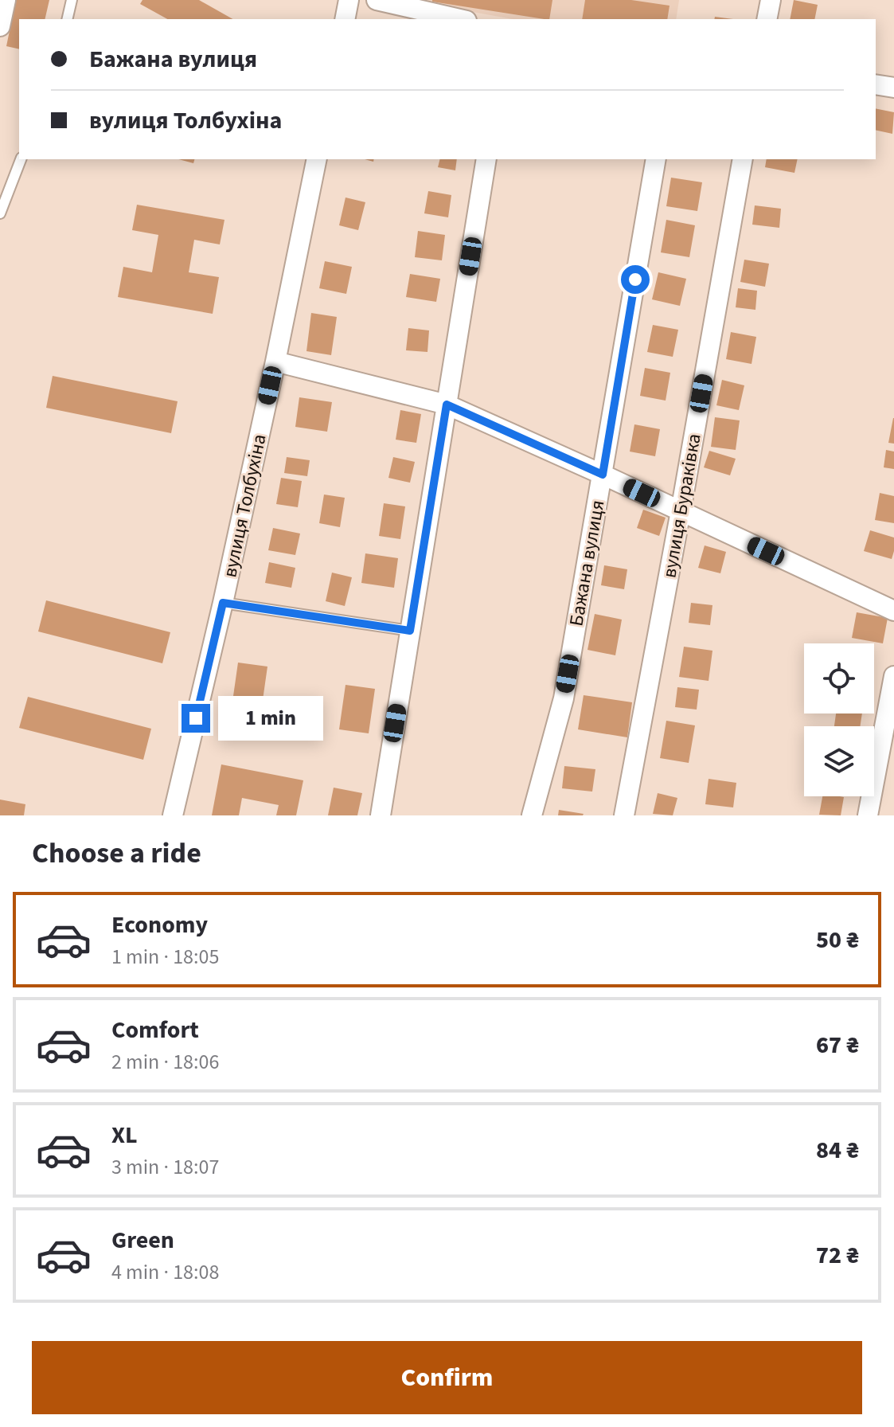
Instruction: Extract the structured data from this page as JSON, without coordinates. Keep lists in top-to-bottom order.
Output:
{
  "streets": {
    "street": ["вулиця Толбухіна", "вулиця Бураківка", "Бажана вулиця"]
  },
  "page": {
    "banner": ["Бажана вулиця", "вулиця Толбухіна"],
    "bubble": "1 min",
    "heading": "Choose a ride",
    "list": [
      {
        "name": "Economy",
        "note": "1 min · 18:05",
        "value": "50 ₴"
      },
      {
        "name": "Comfort",
        "note": "2 min · 18:06",
        "value": "67 ₴"
      },
      {
        "name": "XL",
        "note": "3 min · 18:07",
        "value": "84 ₴"
      },
      {
        "name": "Green",
        "note": "4 min · 18:08",
        "value": "72 ₴"
      }
    ],
    "buttons": "Confirm"
  }
}
